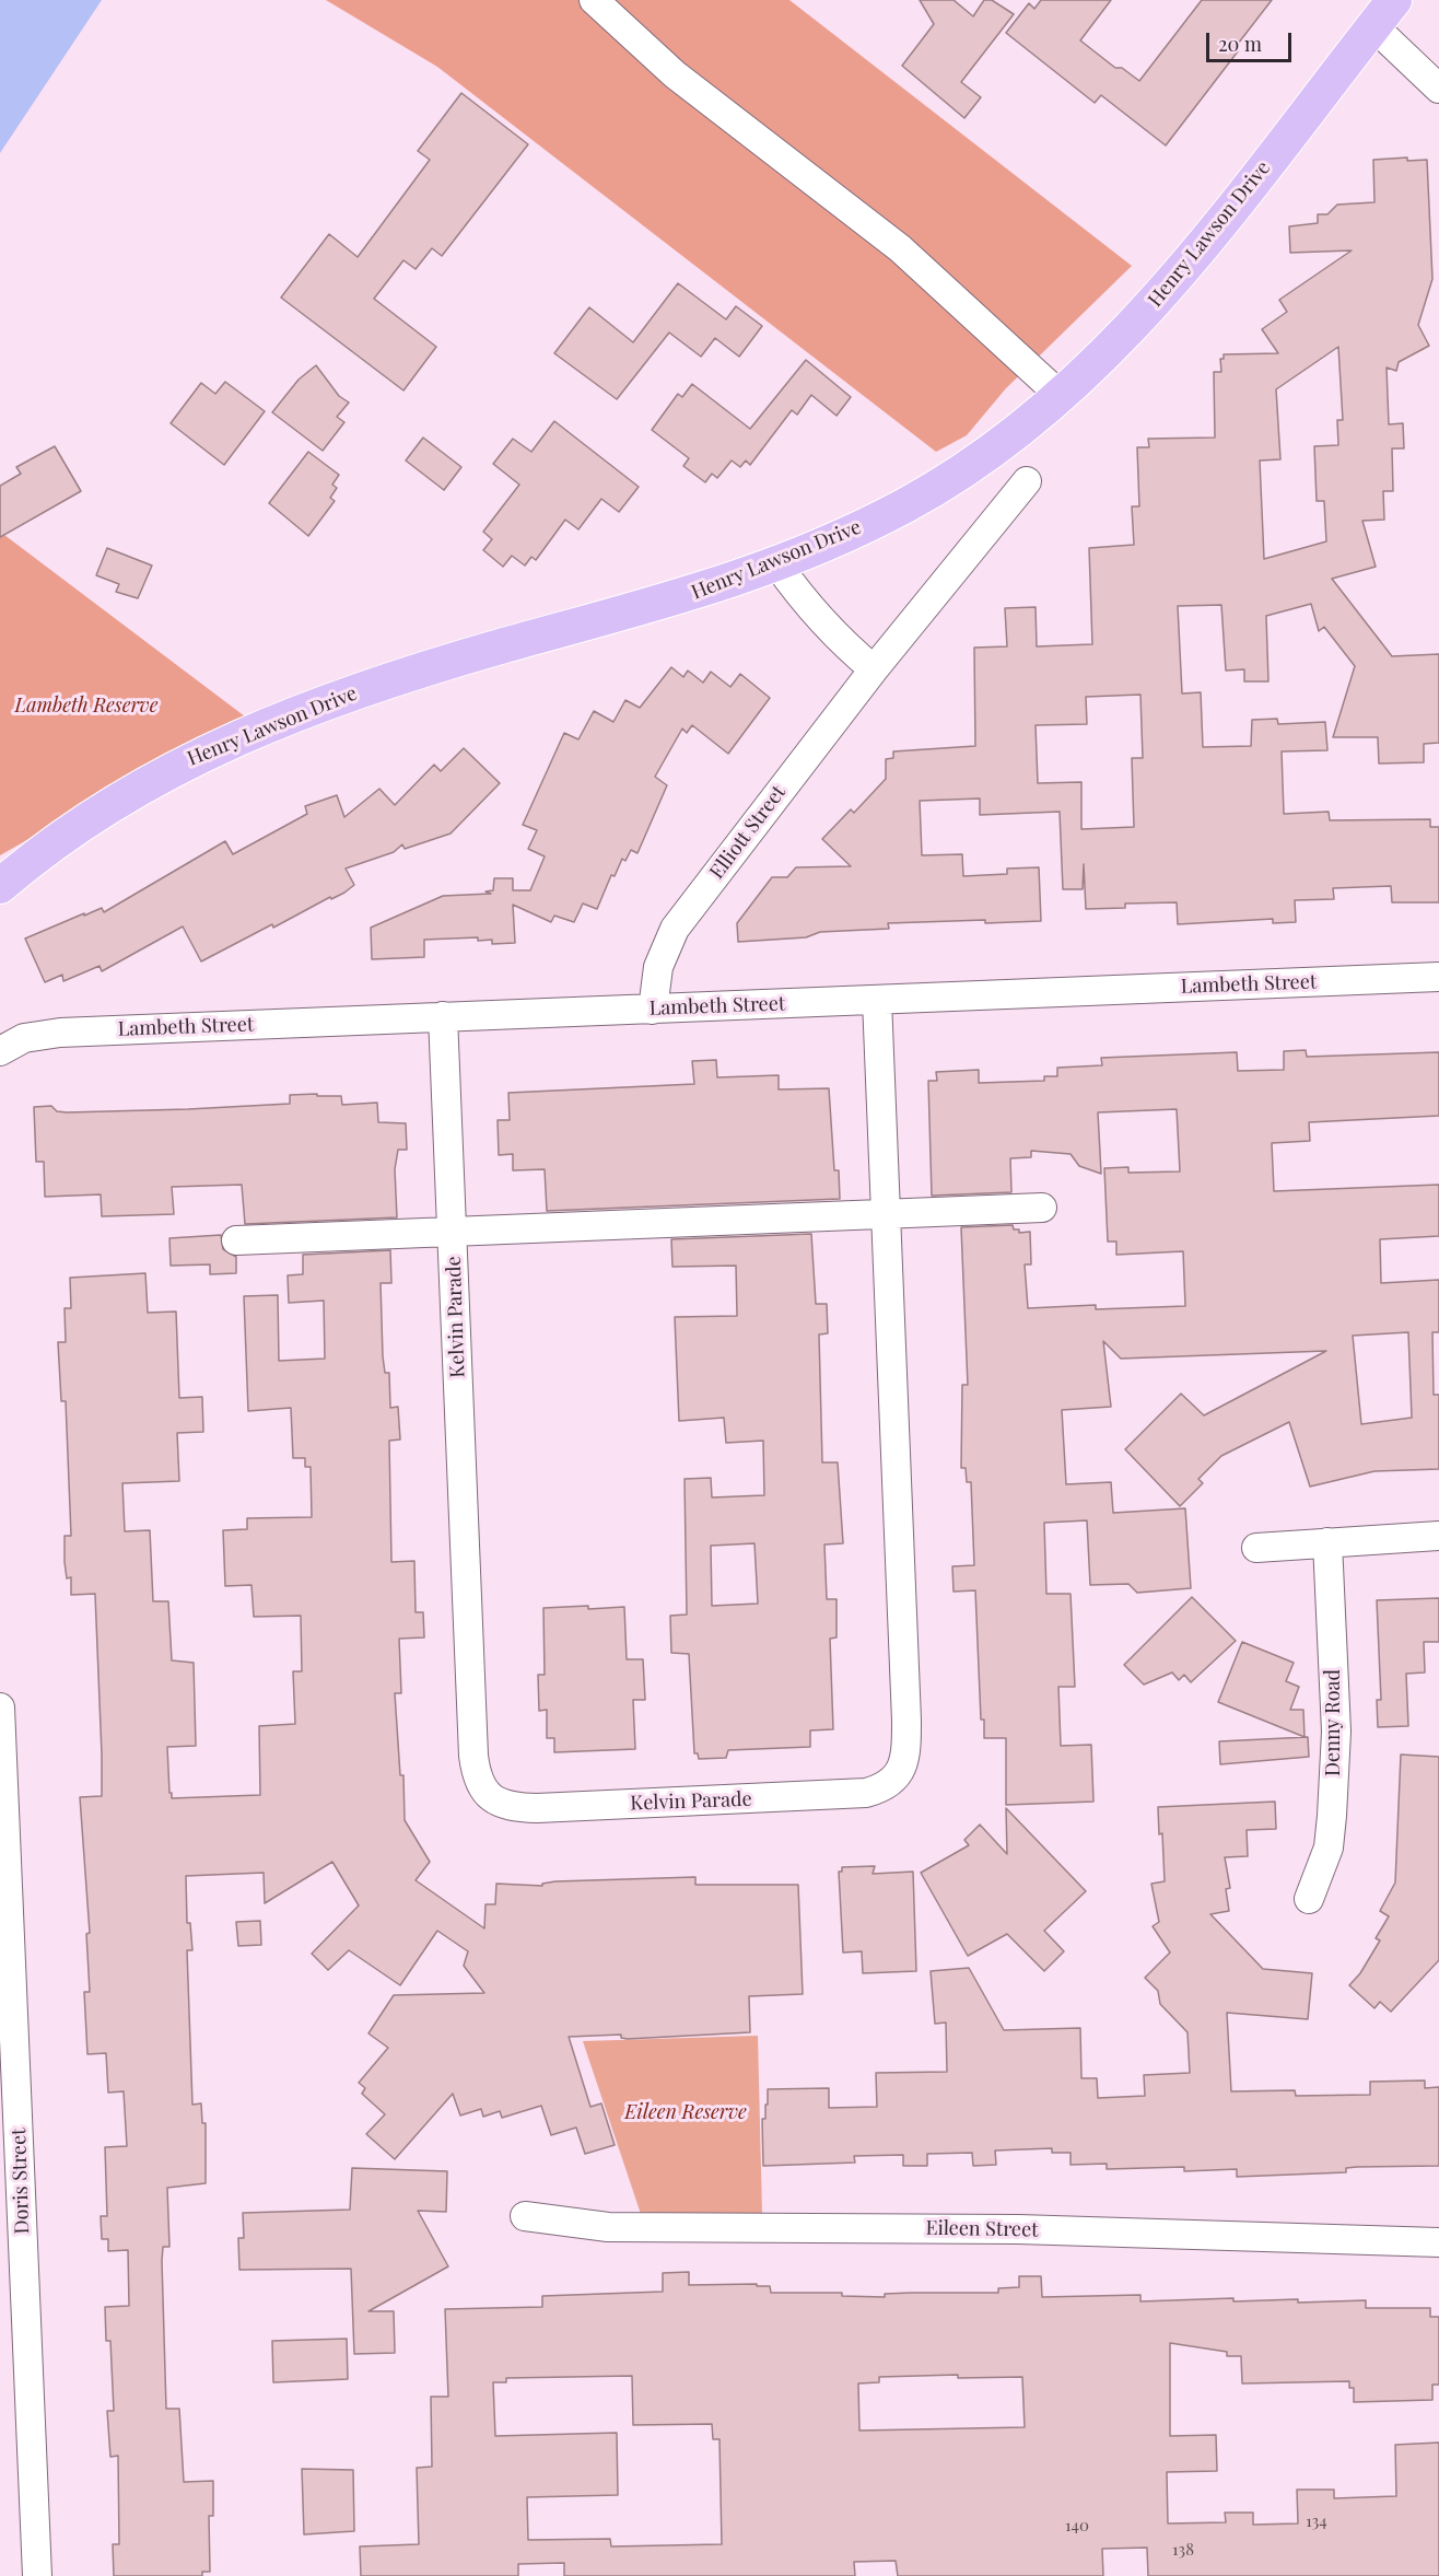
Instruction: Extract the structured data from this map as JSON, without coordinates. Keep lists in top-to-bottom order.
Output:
{
  "streets": {
    "main road": ["Henry Lawson Drive"],
    "street": [
      "Elliott Street",
      "Lambeth Street",
      "Kelvin Parade",
      "Denny Road",
      "Doris Street",
      "Eileen Street"
    ]
  },
  "crossings": [
    ["Elliott Street", "Lambeth Street"],
    ["Lambeth Street", "Kelvin Parade"]
  ],
  "parks": ["Lambeth Reserve", "Eileen Reserve"],
  "house_numbers": ["134", "140", "138"],
  "scale_bar": "20 m"
}
